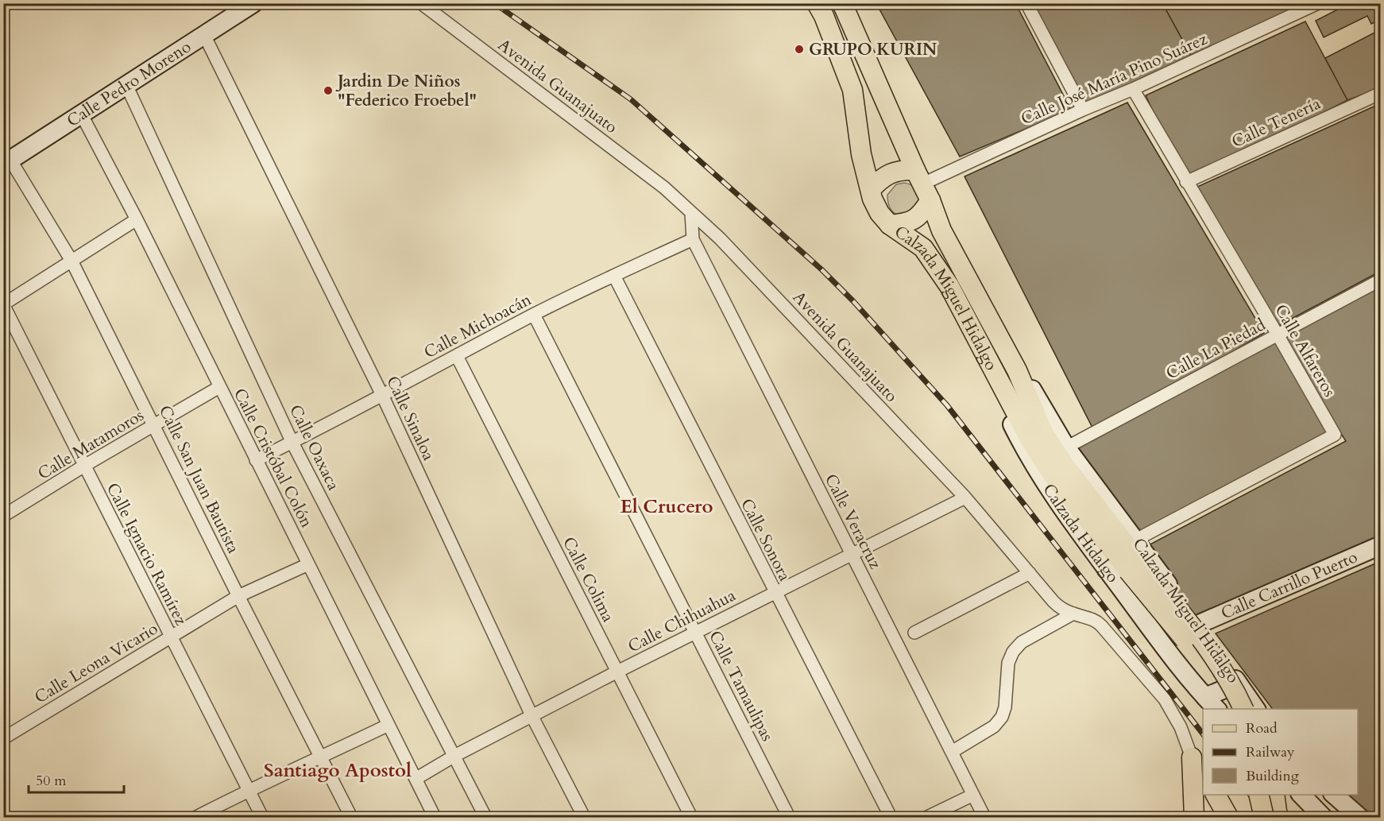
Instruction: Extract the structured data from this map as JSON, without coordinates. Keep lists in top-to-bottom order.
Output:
{
  "streets": {
    "main road": ["Calzada Miguel Hidalgo"],
    "street": [
      "Calle José María Pino Suárez",
      "Calle Pedro Moreno",
      "Avenida Guanajuato",
      "Calle Tenería",
      "Calle Michoacán",
      "Calle La Piedad",
      "Calle Alfareros",
      "Calle Sinaloa",
      "Calle Matamoros",
      "Calle Oaxaca",
      "Calle Cristóbal Colón",
      "Calle San Juan Bautista",
      "Calle Veracruz",
      "Calzada Hidalgo",
      "Calle Sonora",
      "Calle Ignacio Ramírez",
      "Calle Colima",
      "Calle Carrillo Puerto",
      "Calle Chihuahua",
      "Calle Leona Vicario",
      "Calle Tamaulipas"
    ]
  },
  "crossings": [
    ["Calle José María Pino Suárez", "Calzada Miguel Hidalgo"],
    ["Calle José María Pino Suárez", "Calle Alfareros"],
    ["Calle Pedro Moreno", "Calle Sinaloa"],
    ["Calle Pedro Moreno", "Calle Oaxaca"],
    ["Calle Pedro Moreno", "Calle Cristóbal Colón"],
    ["Calle Pedro Moreno", "Calle San Juan Bautista"],
    ["Avenida Guanajuato", "Calle Chihuahua"],
    ["Calle Tenería", "Calle Alfareros"],
    ["Calzada Miguel Hidalgo", "Calle La Piedad"],
    ["Calzada Miguel Hidalgo", "Calle Alfareros"],
    ["Calzada Miguel Hidalgo", "Calzada Hidalgo"],
    ["Calzada Miguel Hidalgo", "Calle Carrillo Puerto"],
    ["Calle Michoacán", "Calle Sinaloa"],
    ["Calle Michoacán", "Calle Oaxaca"],
    ["Calle Michoacán", "Calle Cristóbal Colón"],
    ["Calle Michoacán", "Calle Veracruz"],
    ["Calle Michoacán", "Calle Sonora"],
    ["Calle Michoacán", "Calle Colima"],
    ["Calle Michoacán", "Calle Tamaulipas"],
    ["Calle La Piedad", "Calle Alfareros"],
    ["Calle Sinaloa", "Calle Chihuahua"],
    ["Calle Matamoros", "Calle Cristóbal Colón"],
    ["Calle Matamoros", "Calle San Juan Bautista"],
    ["Calle Matamoros", "Calle Ignacio Ramírez"],
    ["Calle Oaxaca", "Calle Chihuahua"],
    ["Calle Cristóbal Colón", "Calle Chihuahua"],
    ["Calle Cristóbal Colón", "Calle Leona Vicario"],
    ["Calle San Juan Bautista", "Calle Leona Vicario"],
    ["Calle Veracruz", "Calle Chihuahua"],
    ["Calzada Hidalgo", "Calle Carrillo Puerto"],
    ["Calle Sonora", "Calle Chihuahua"],
    ["Calle Ignacio Ramírez", "Calle Leona Vicario"],
    ["Calle Colima", "Calle Chihuahua"],
    ["Calle Chihuahua", "Calle Tamaulipas"]
  ],
  "districts": ["El Crucero", "Santiago Apostol"],
  "places": ["GRUPO KURIN", "Jardin De Niños \"Federico Froebel\""],
  "legend": ["Road", "Railway", "Building"],
  "scale_bar": "50 m"
}
